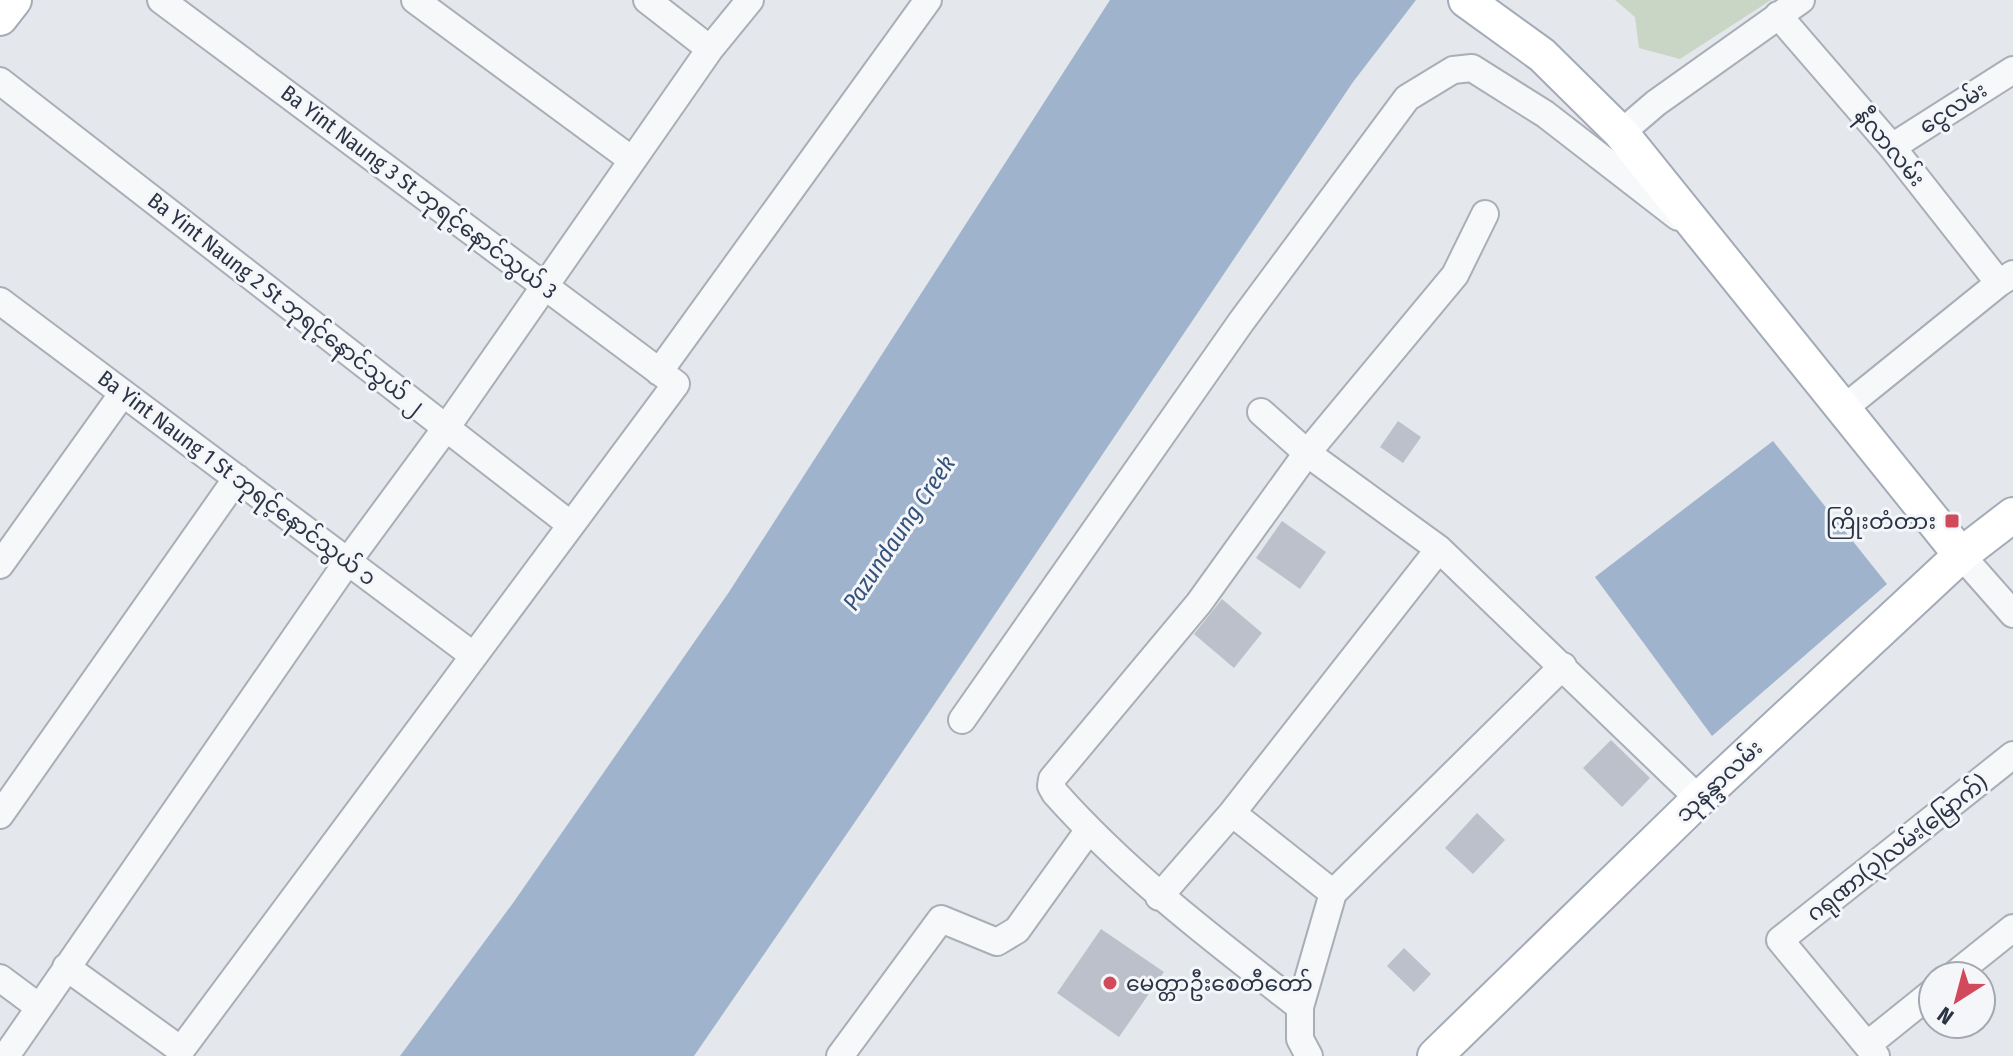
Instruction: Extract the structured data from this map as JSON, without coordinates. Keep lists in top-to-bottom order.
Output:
{
  "streets": {
    "main road": ["သုနန္ဒာလမ်း"],
    "street": [
      "ငွေလမ်း",
      "နီလာလမ်း",
      "Ba Yint Naung 3 St ဘုရင့်နောင်သွယ် 3",
      "Ba Yint Naung 2 St ဘုရင့်နောင်သွယ် ၂",
      "Ba Yint Naung 1 St ဘုရင့်နောင်သွယ် ၁",
      "ဂရုဏာ(၃)လမ်း(မြောက်)"
    ]
  },
  "crossings": [
    ["ငွေလမ်း", "နီလာလမ်း"]
  ],
  "water": ["Pazundaung Creek"],
  "places": {
    "transit": ["ကြိုးတံတား"],
    "other": ["မေတ္တာဦးစေတီတော်"]
  },
  "north": "bottom left"
}
